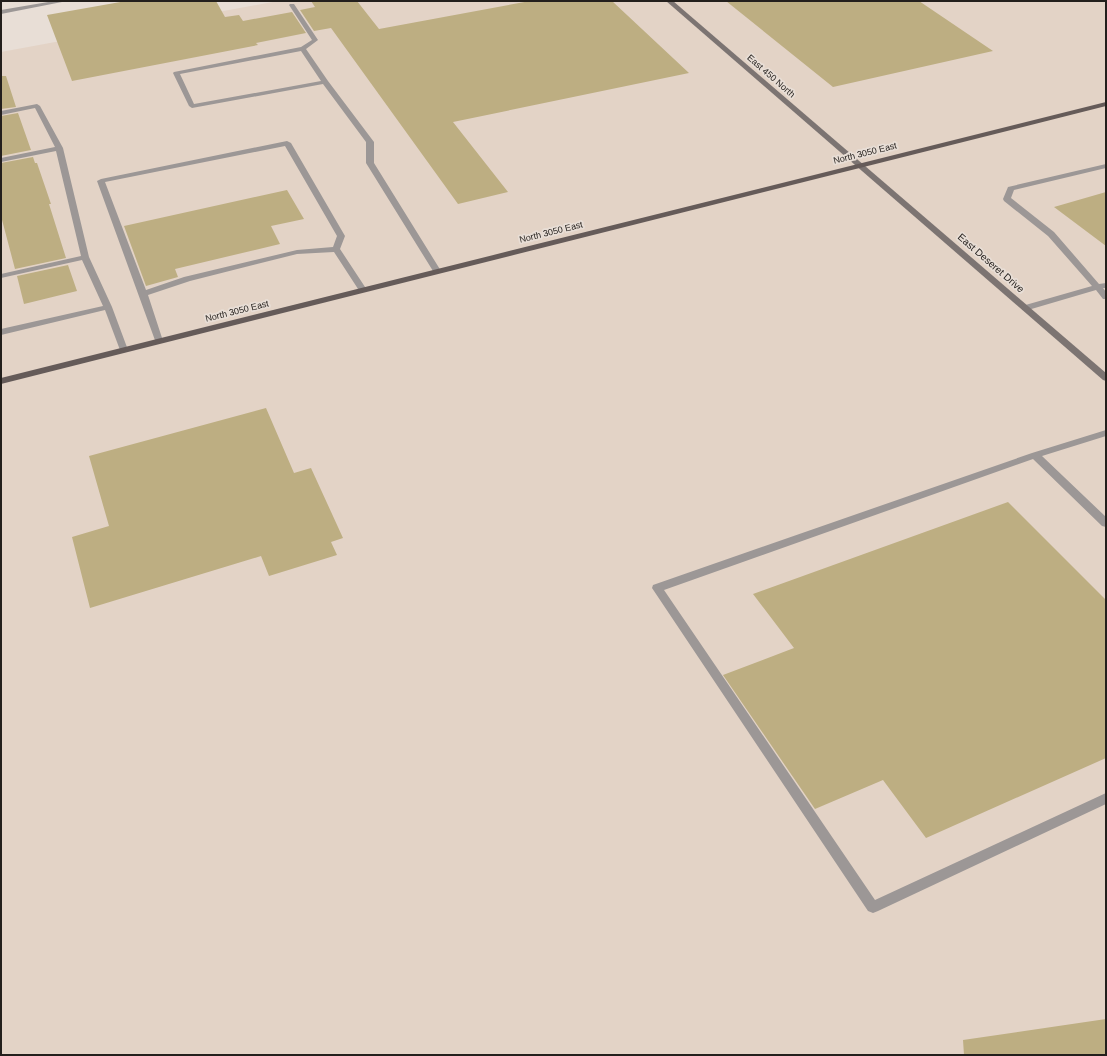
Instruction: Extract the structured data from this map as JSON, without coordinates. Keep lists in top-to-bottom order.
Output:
{
  "streets": {
    "main road": ["North 3050 East"],
    "street": ["East 450 North", "East Deseret Drive"]
  },
  "crossings": [
    ["East 450 North", "North 3050 East"],
    ["East 450 North", "East Deseret Drive"],
    ["North 3050 East", "East Deseret Drive"]
  ]
}
